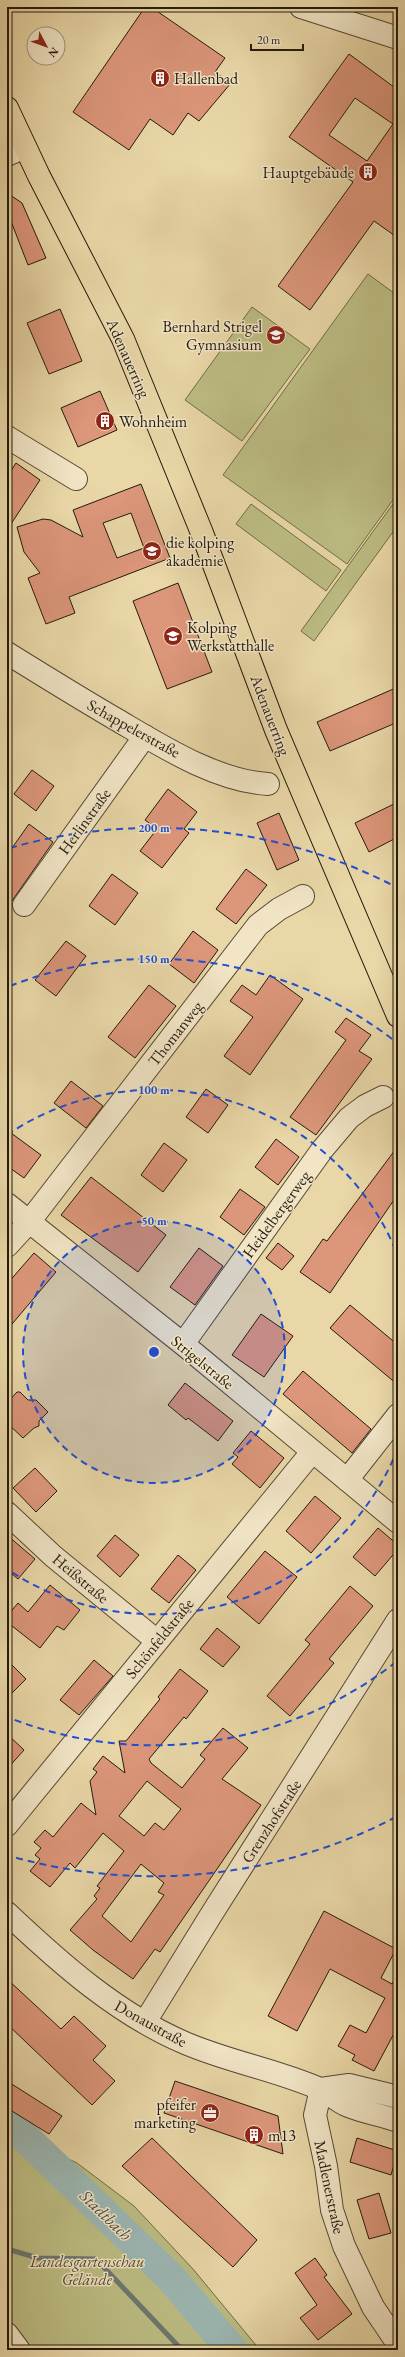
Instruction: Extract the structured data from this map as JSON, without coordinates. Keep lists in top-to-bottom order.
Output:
{
  "streets": {
    "main road": ["Adenauerring"],
    "street": [
      "Schappelerstraße",
      "Herlinstraße",
      "Thomanweg",
      "Heidelbergerweg",
      "Strigelstraße",
      "Heißstraße",
      "Schönfeldstraße",
      "Grenzhofstraße",
      "Donaustraße",
      "Madlenerstraße"
    ]
  },
  "crossings": [
    ["Schappelerstraße", "Herlinstraße"],
    ["Thomanweg", "Strigelstraße"],
    ["Heidelbergerweg", "Strigelstraße"],
    ["Strigelstraße", "Schönfeldstraße"],
    ["Heißstraße", "Schönfeldstraße"],
    ["Grenzhofstraße", "Donaustraße"],
    ["Donaustraße", "Madlenerstraße"]
  ],
  "water": ["Stadtbach"],
  "parks": ["Landesgartenschau Gelände"],
  "places": {
    "building": [
      "Hallenbad",
      "Hauptgebäude",
      "Wohnheim",
      "m13"
    ],
    "school or university": ["Bernhard Strigel Gymnasium", "die kolping akademie", "Kolping Werkstatthalle"],
    "office": ["pfeifer marketing"]
  },
  "scale_bar": "20 m",
  "north": "bottom right",
  "rings": [
    "200 m",
    "150 m",
    "100 m",
    "50 m"
  ]
}
